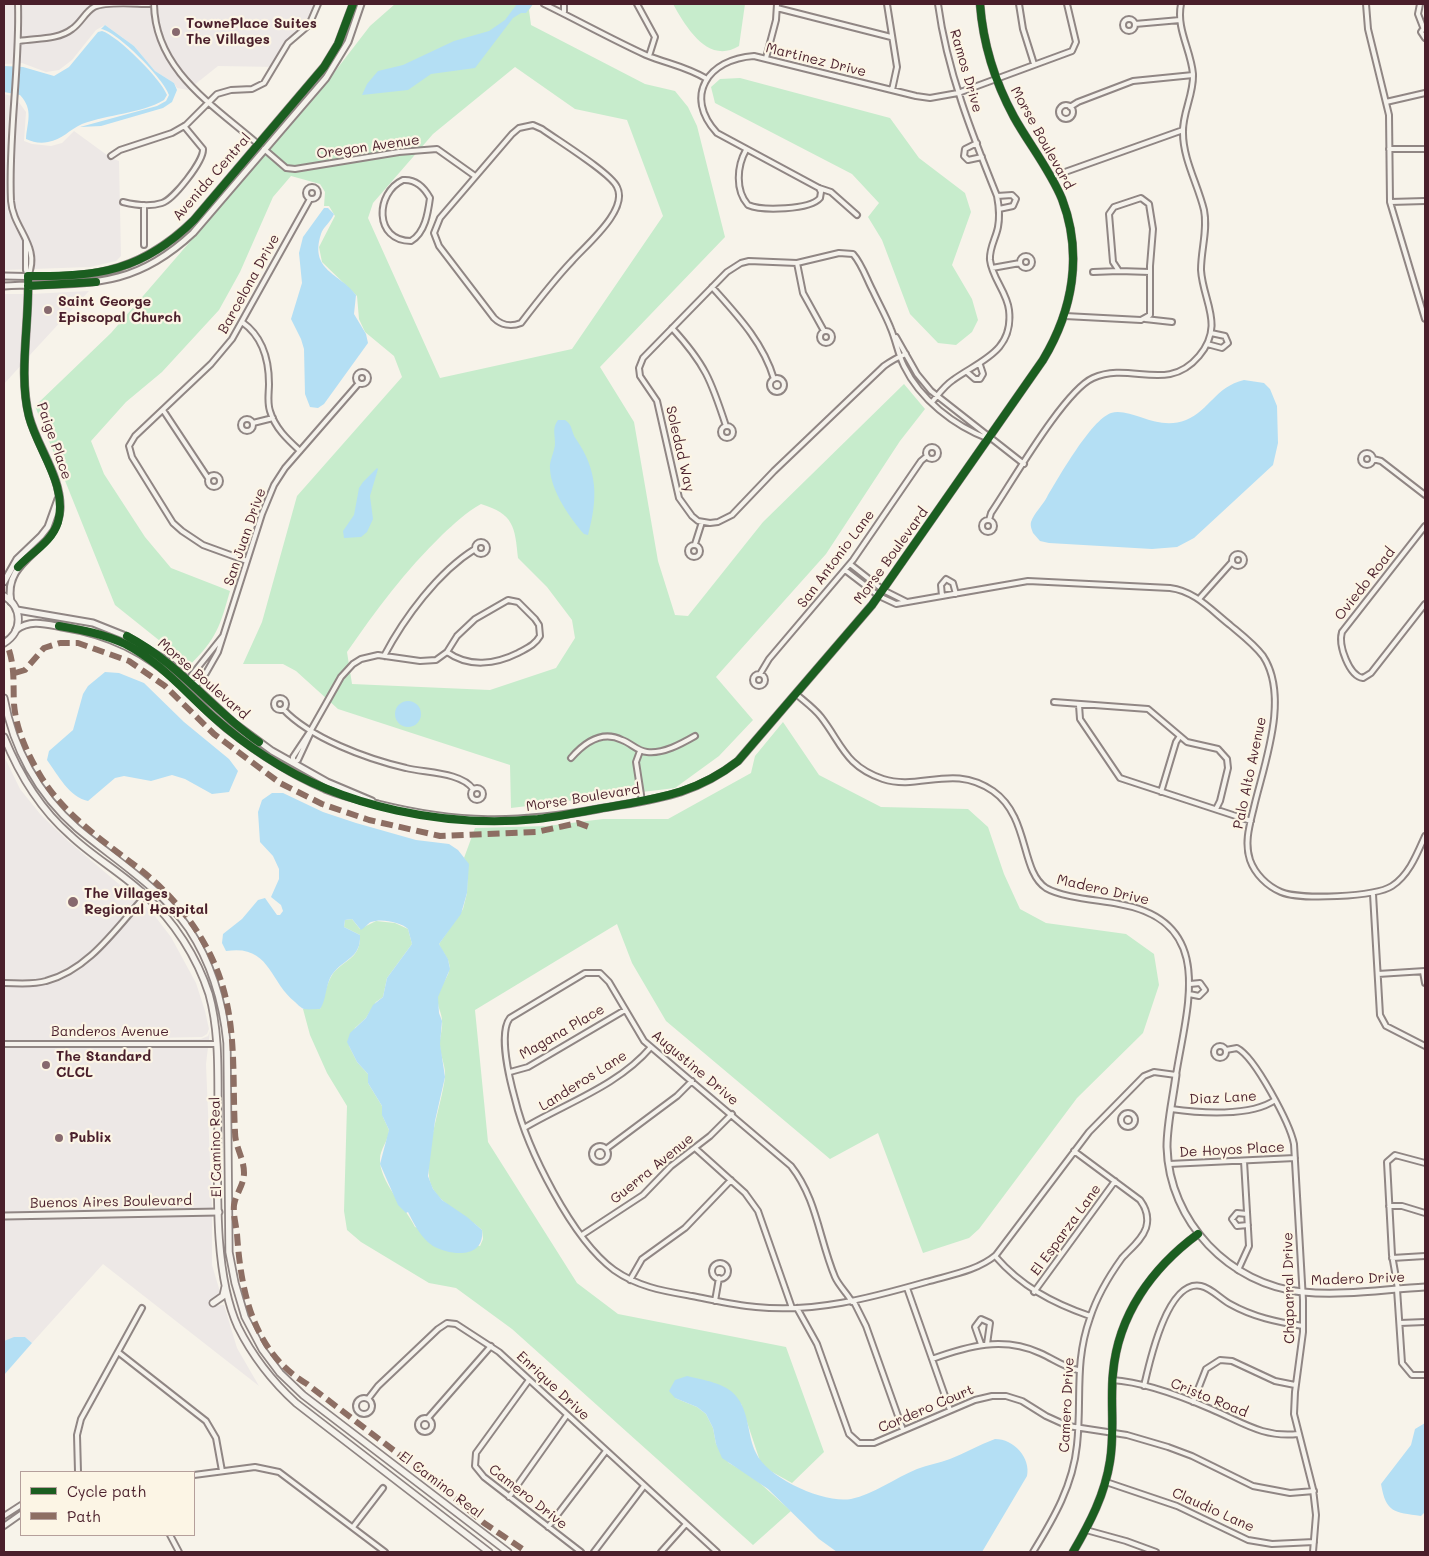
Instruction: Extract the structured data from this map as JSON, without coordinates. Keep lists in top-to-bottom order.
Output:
{
  "streets": {
    "main road": ["El Camino Real"],
    "street": [
      "Martinez Drive",
      "Ramos Drive",
      "Morse Boulevard",
      "Oregon Avenue",
      "Avenida Central",
      "Barcelona Drive",
      "Paige Place",
      "Soledad Way",
      "San Juan Drive",
      "San Antonio Lane",
      "Oviedo Road",
      "Palo Alto Avenue",
      "Madero Drive",
      "Banderos Avenue",
      "Magana Place",
      "Augustine Drive",
      "Landeros Lane",
      "Diaz Lane",
      "De Hoyos Place",
      "Guerra Avenue",
      "Buenos Aires Boulevard",
      "El Esparza Lane",
      "Chaparral Drive",
      "Enrique Drive",
      "Cristo Road",
      "Camero Drive",
      "Cordero Court",
      "Claudio Lane"
    ]
  },
  "crossings": [
    ["Martinez Drive", "Ramos Drive"],
    ["Martinez Drive", "Morse Boulevard"],
    ["Ramos Drive", "Soledad Way"],
    ["Morse Boulevard", "Soledad Way"],
    ["Morse Boulevard", "San Juan Drive"],
    ["Morse Boulevard", "Palo Alto Avenue"],
    ["Morse Boulevard", "Madero Drive"],
    ["Oregon Avenue", "Avenida Central"],
    ["Avenida Central", "Paige Place"],
    ["Barcelona Drive", "San Juan Drive"],
    ["San Antonio Lane", "Palo Alto Avenue"],
    ["Madero Drive", "Augustine Drive"],
    ["Madero Drive", "Diaz Lane"],
    ["Madero Drive", "De Hoyos Place"],
    ["Madero Drive", "Chaparral Drive"],
    ["Banderos Avenue", "El Camino Real"],
    ["Magana Place", "Augustine Drive"],
    ["Augustine Drive", "Landeros Lane"],
    ["Augustine Drive", "Guerra Avenue"],
    ["Augustine Drive", "Camero Drive"],
    ["Augustine Drive", "Cordero Court"],
    ["Diaz Lane", "Chaparral Drive"],
    ["El Camino Real", "Buenos Aires Boulevard"],
    ["De Hoyos Place", "Chaparral Drive"],
    ["Guerra Avenue", "Cordero Court"],
    ["El Esparza Lane", "Camero Drive"],
    ["Chaparral Drive", "Cristo Road"],
    ["Chaparral Drive", "Cordero Court"],
    ["Chaparral Drive", "Claudio Lane"],
    ["Enrique Drive", "Camero Drive"],
    ["Camero Drive", "Cordero Court"]
  ],
  "places": [
    "TownePlace Suites The Villages",
    "Saint George Episcopal Church",
    "The Villages Regional Hospital",
    "The Standard CLCL",
    "Publix"
  ],
  "legend": ["Cycle path", "Path"]
}
